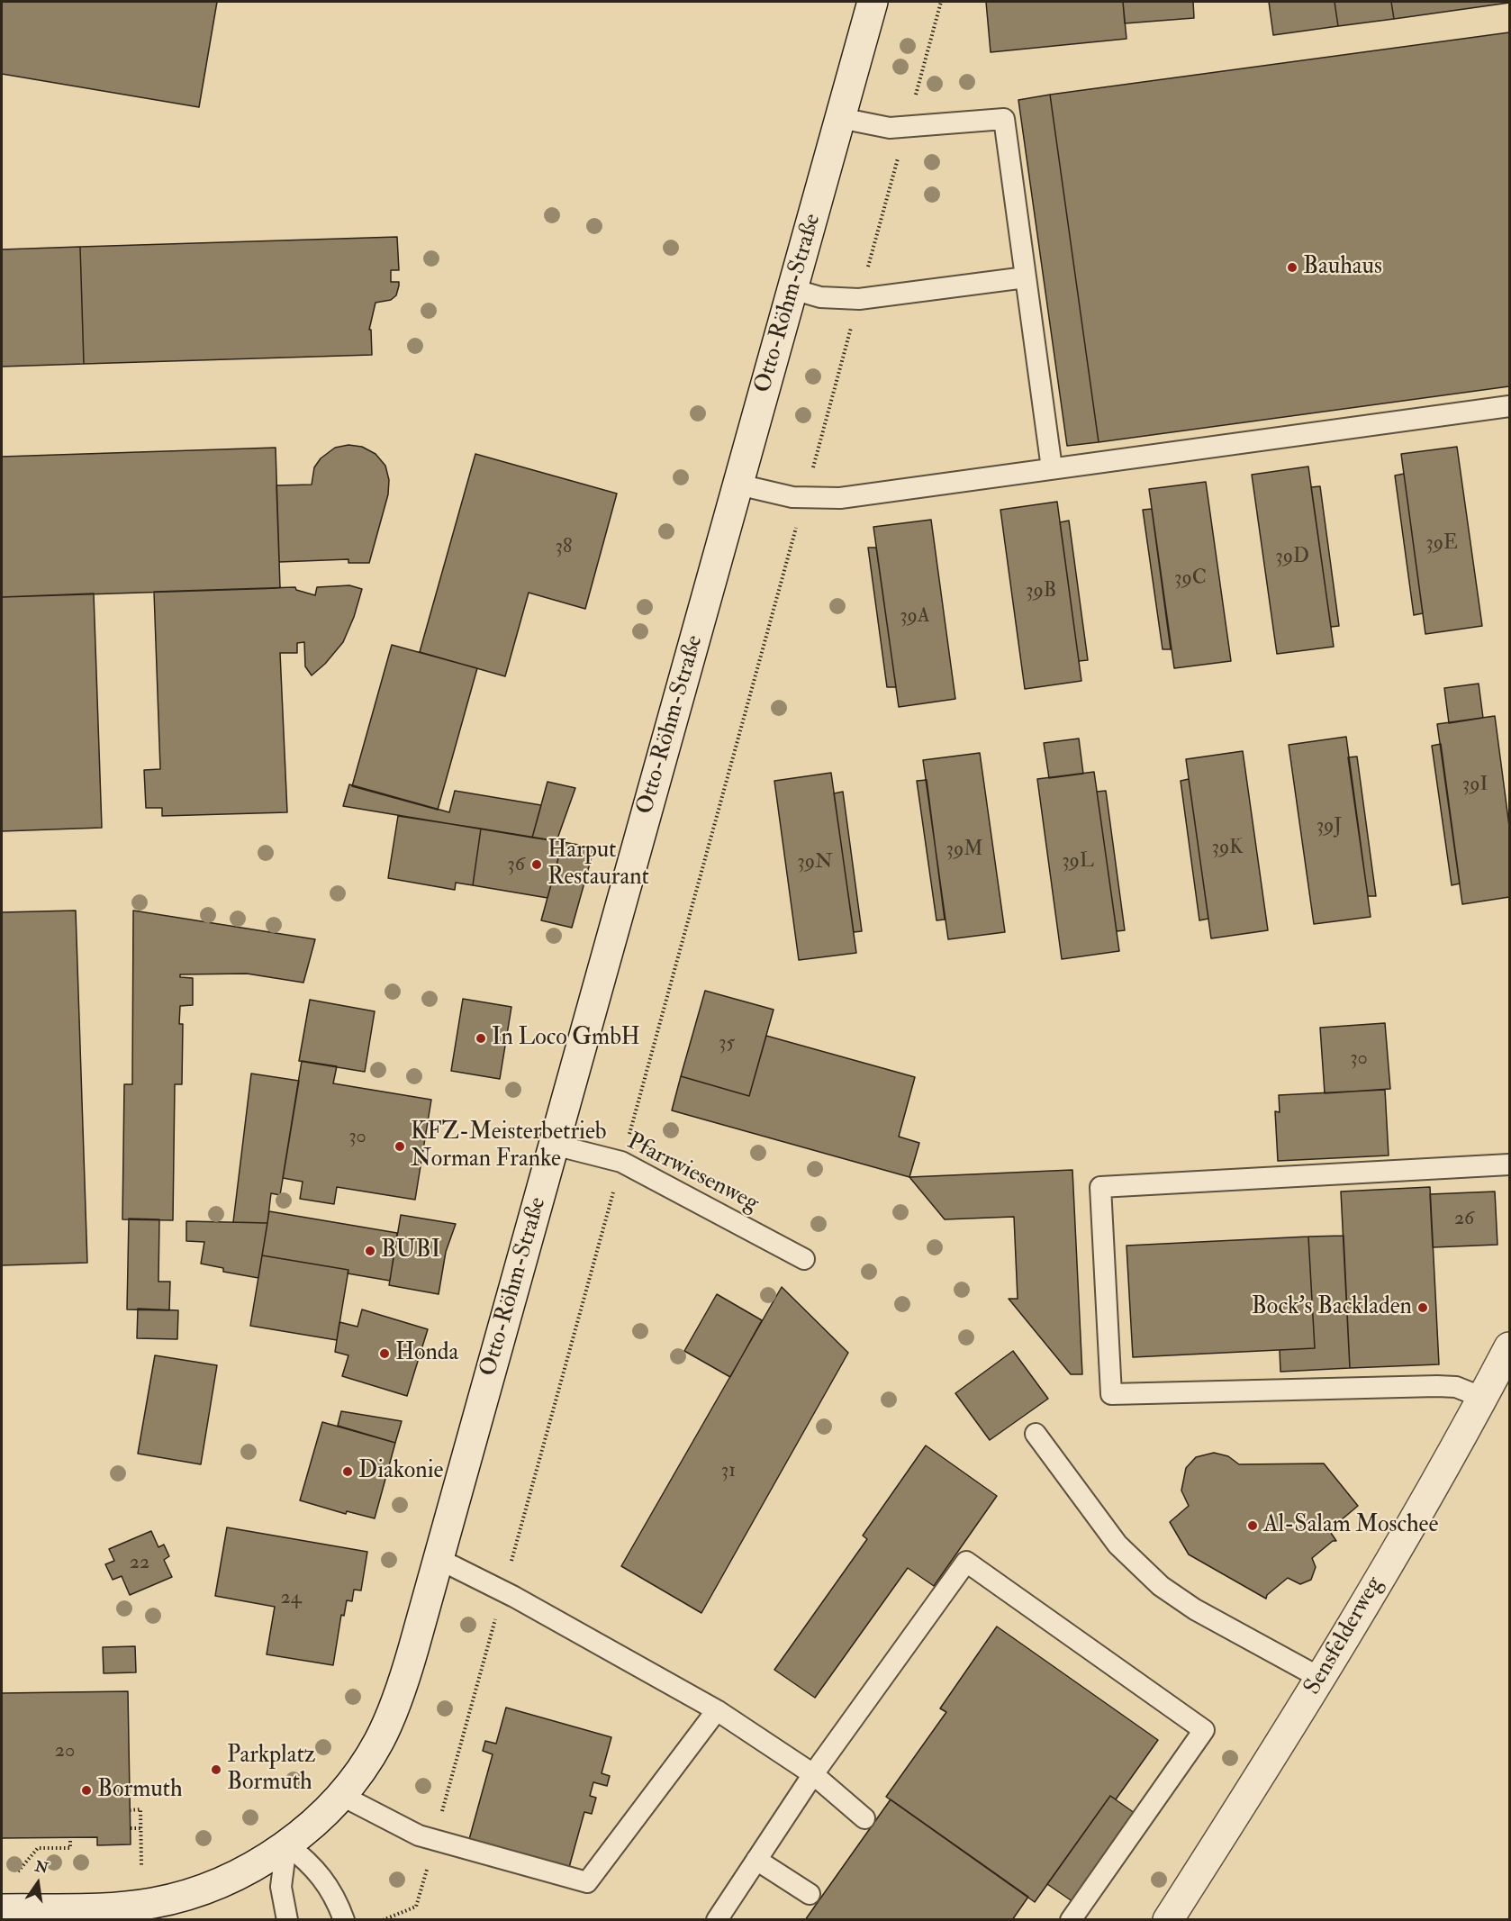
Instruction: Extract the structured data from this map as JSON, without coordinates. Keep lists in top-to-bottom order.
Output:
{
  "streets": {
    "street": ["Otto-Röhm-Straße", "Sensfelderweg"],
    "lane": ["Pfarrwiesenweg"]
  },
  "crossings": [
    ["Otto-Röhm-Straße", "Pfarrwiesenweg"]
  ],
  "places": [
    "Bauhaus",
    "Harput Restaurant",
    "In Loco GmbH",
    "KFZ-Meisterbetrieb Norman Franke",
    "BUBI",
    "Bock's Backladen",
    "Honda",
    "Diakonie",
    "Al-Salam Moschee",
    "Parkplatz Bormuth",
    "Bormuth"
  ],
  "house_numbers": [
    "39E",
    "38",
    "39D",
    "39C",
    "39B",
    "39A",
    "39I",
    "39J",
    "39K",
    "39M",
    "39L",
    "39N",
    "36",
    "35",
    "30",
    "30",
    "26",
    "31",
    "22",
    "24",
    "20"
  ],
  "north": "top"
}
